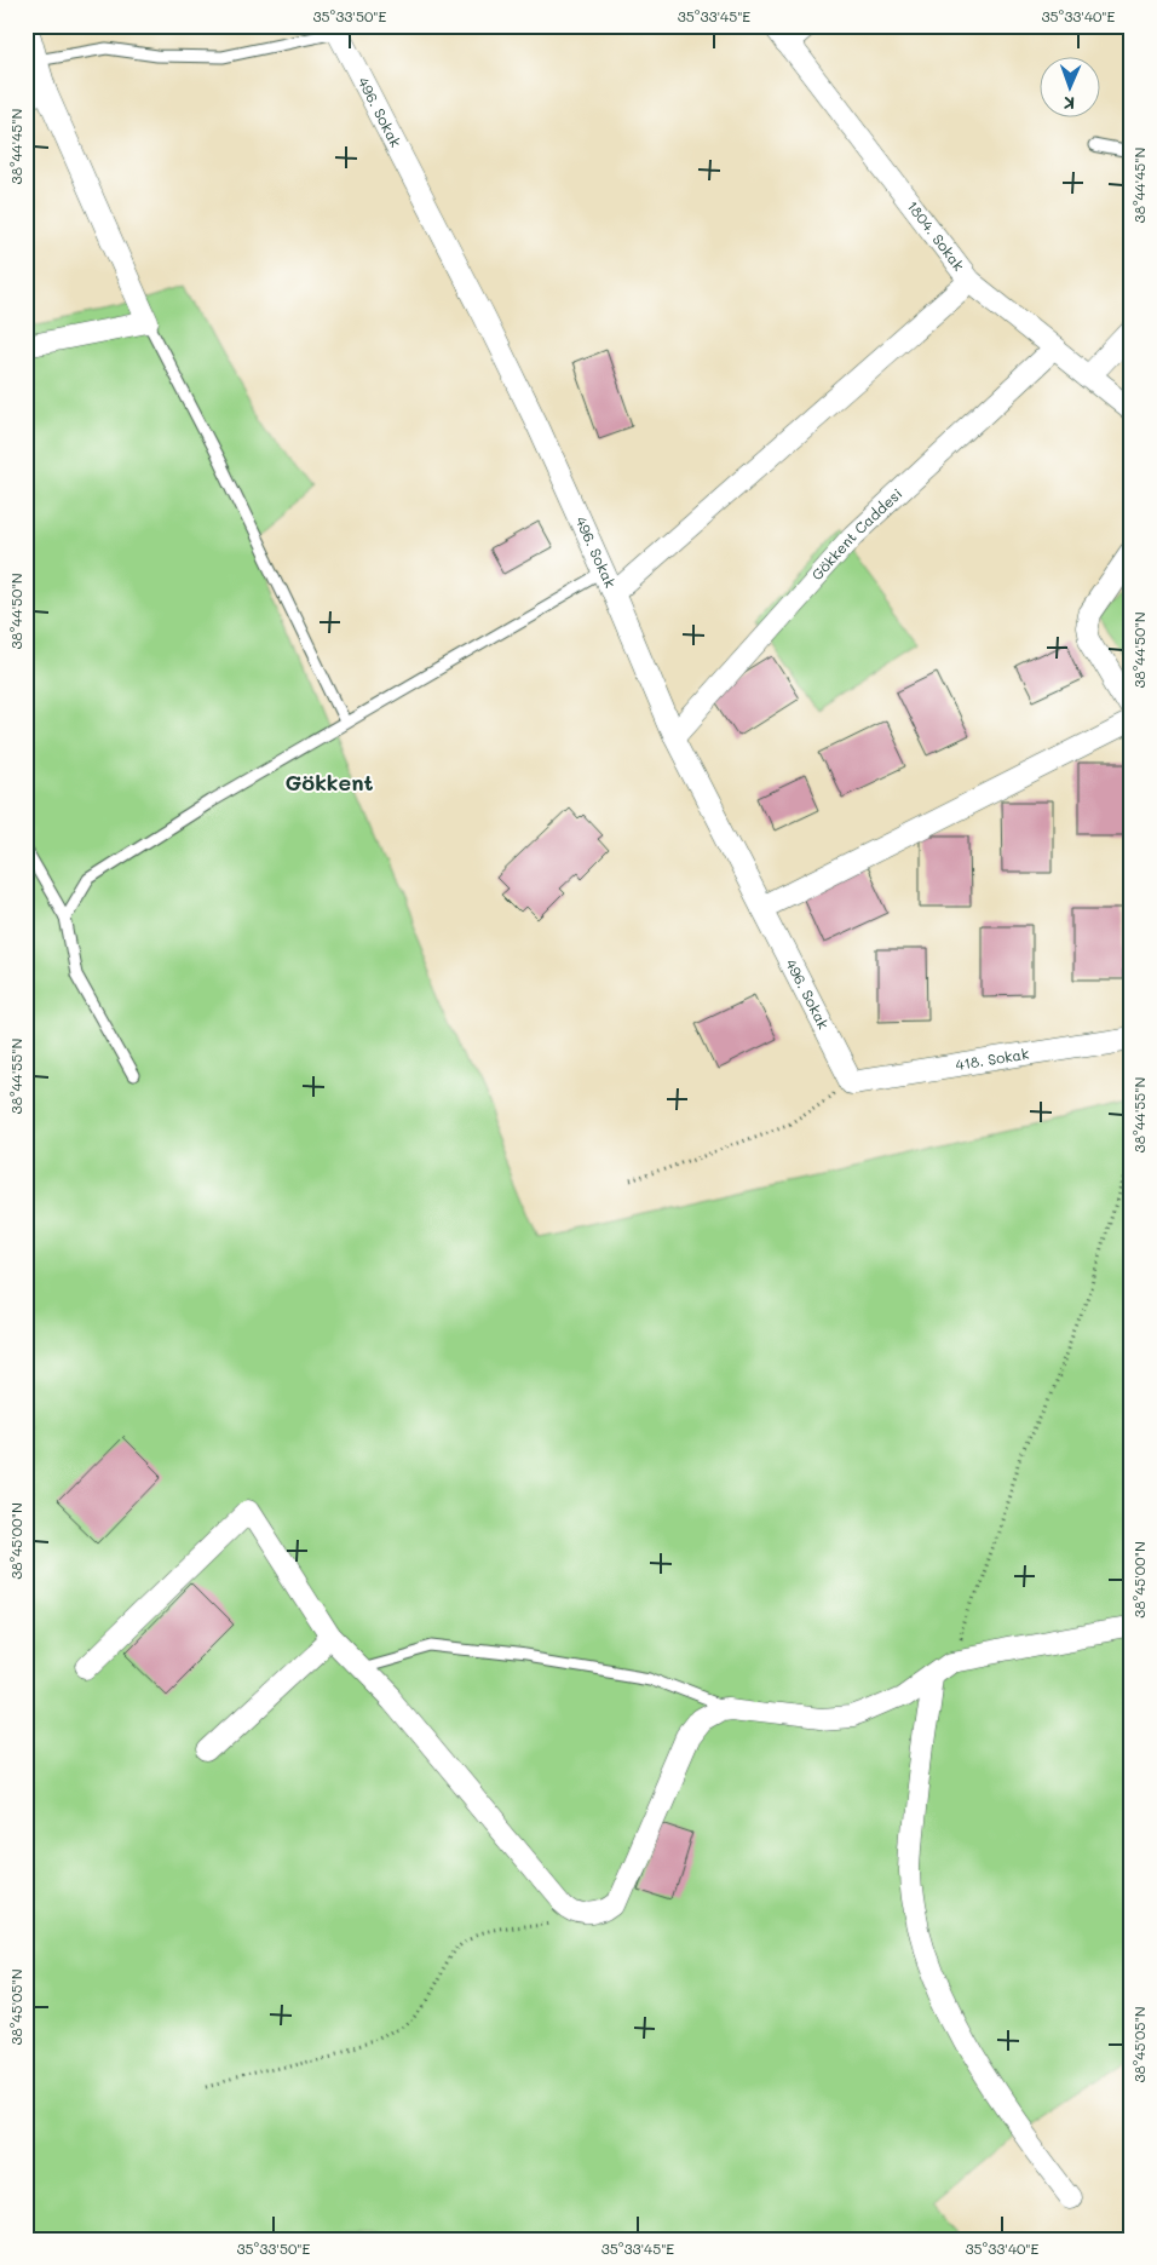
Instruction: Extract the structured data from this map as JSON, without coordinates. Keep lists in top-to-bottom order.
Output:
{
  "streets": {
    "street": [
      "496. Sokak",
      "1804. Sokak",
      "Gökkent Caddesi",
      "418. Sokak"
    ]
  },
  "crossings": [
    ["496. Sokak", "Gökkent Caddesi"],
    ["496. Sokak", "418. Sokak"],
    ["1804. Sokak", "Gökkent Caddesi"]
  ],
  "districts": ["Gökkent"],
  "north": "bottom",
  "coordinates": [
    "35°33'50\"E",
    "35°33'45\"E",
    "35°33'40\"E",
    "38°44'45\"N",
    "38°44'50\"N",
    "38°44'55\"N",
    "38°45'00\"N",
    "38°45'05\"N"
  ]
}
